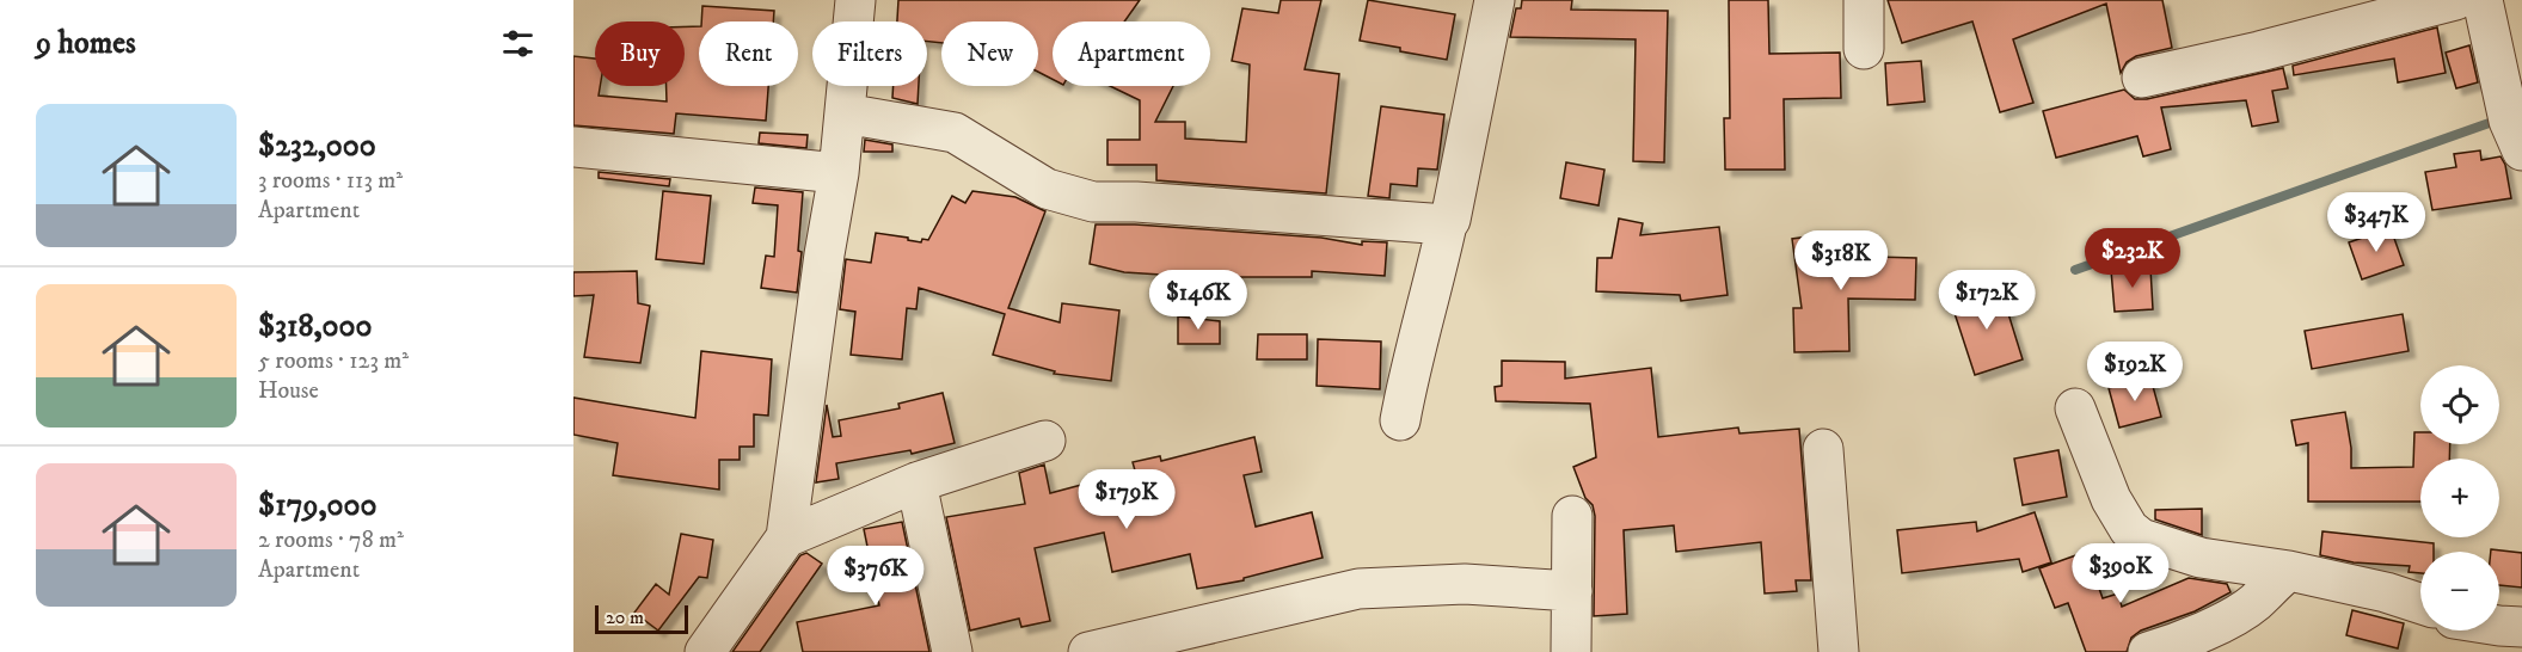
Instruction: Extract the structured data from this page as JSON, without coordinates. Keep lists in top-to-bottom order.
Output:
{
  "scale_bar": "20 m",
  "page": {
    "heading": "9 homes",
    "chip": [
      "Buy",
      "Rent",
      "Filters",
      "New",
      "Apartment"
    ],
    "list": [
      {
        "name": "$232,000",
        "note": "3 rooms · 113 m² · Apartment"
      },
      {
        "name": "$318,000",
        "note": "5 rooms · 123 m² · House"
      },
      {
        "name": "$179,000",
        "note": "2 rooms · 78 m² · Apartment"
      }
    ],
    "price": [
      "$347K",
      "$232K",
      "$318K",
      "$146K",
      "$172K",
      "$192K",
      "$179K",
      "$390K",
      "$376K"
    ],
    "map_buttons": ["+", "−"],
    "scale": "20 m"
  }
}
